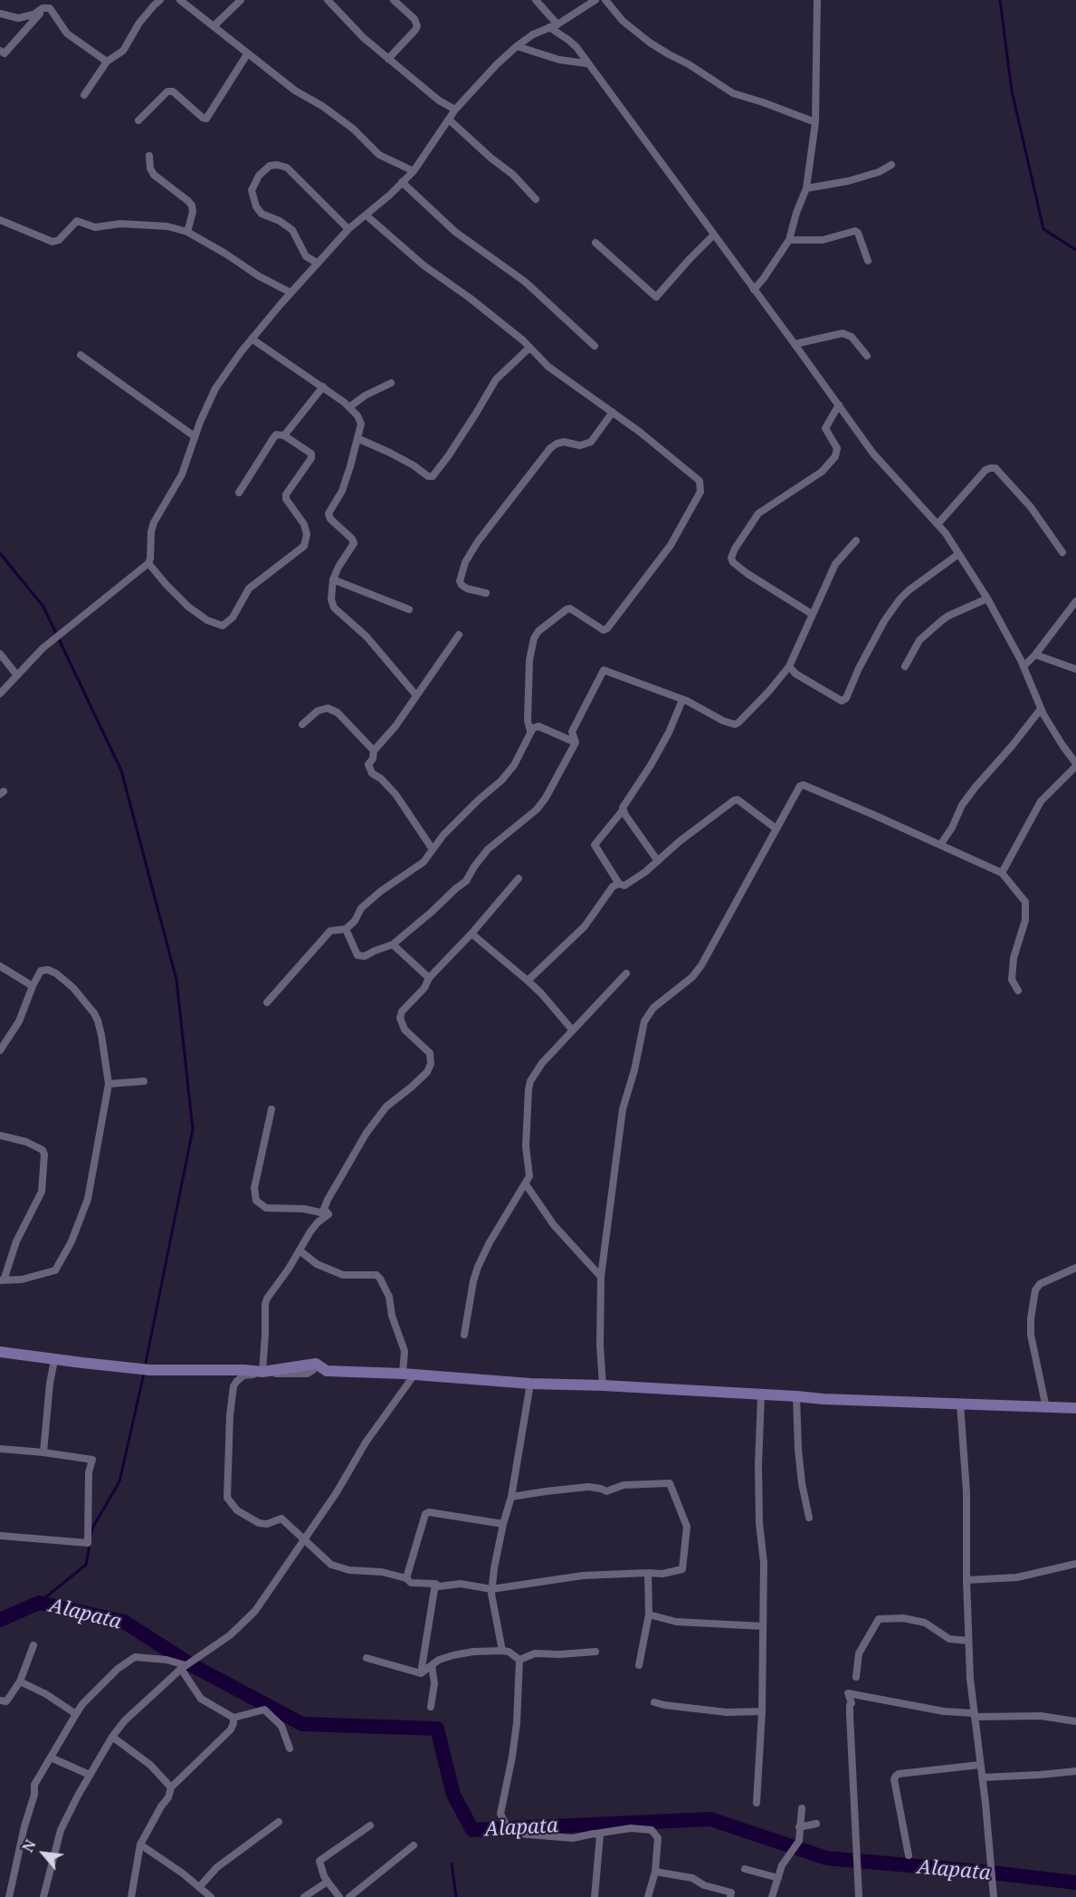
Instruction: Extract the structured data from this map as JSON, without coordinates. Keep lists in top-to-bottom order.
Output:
{
  "water": ["Alapata"],
  "north": "top left"
}
